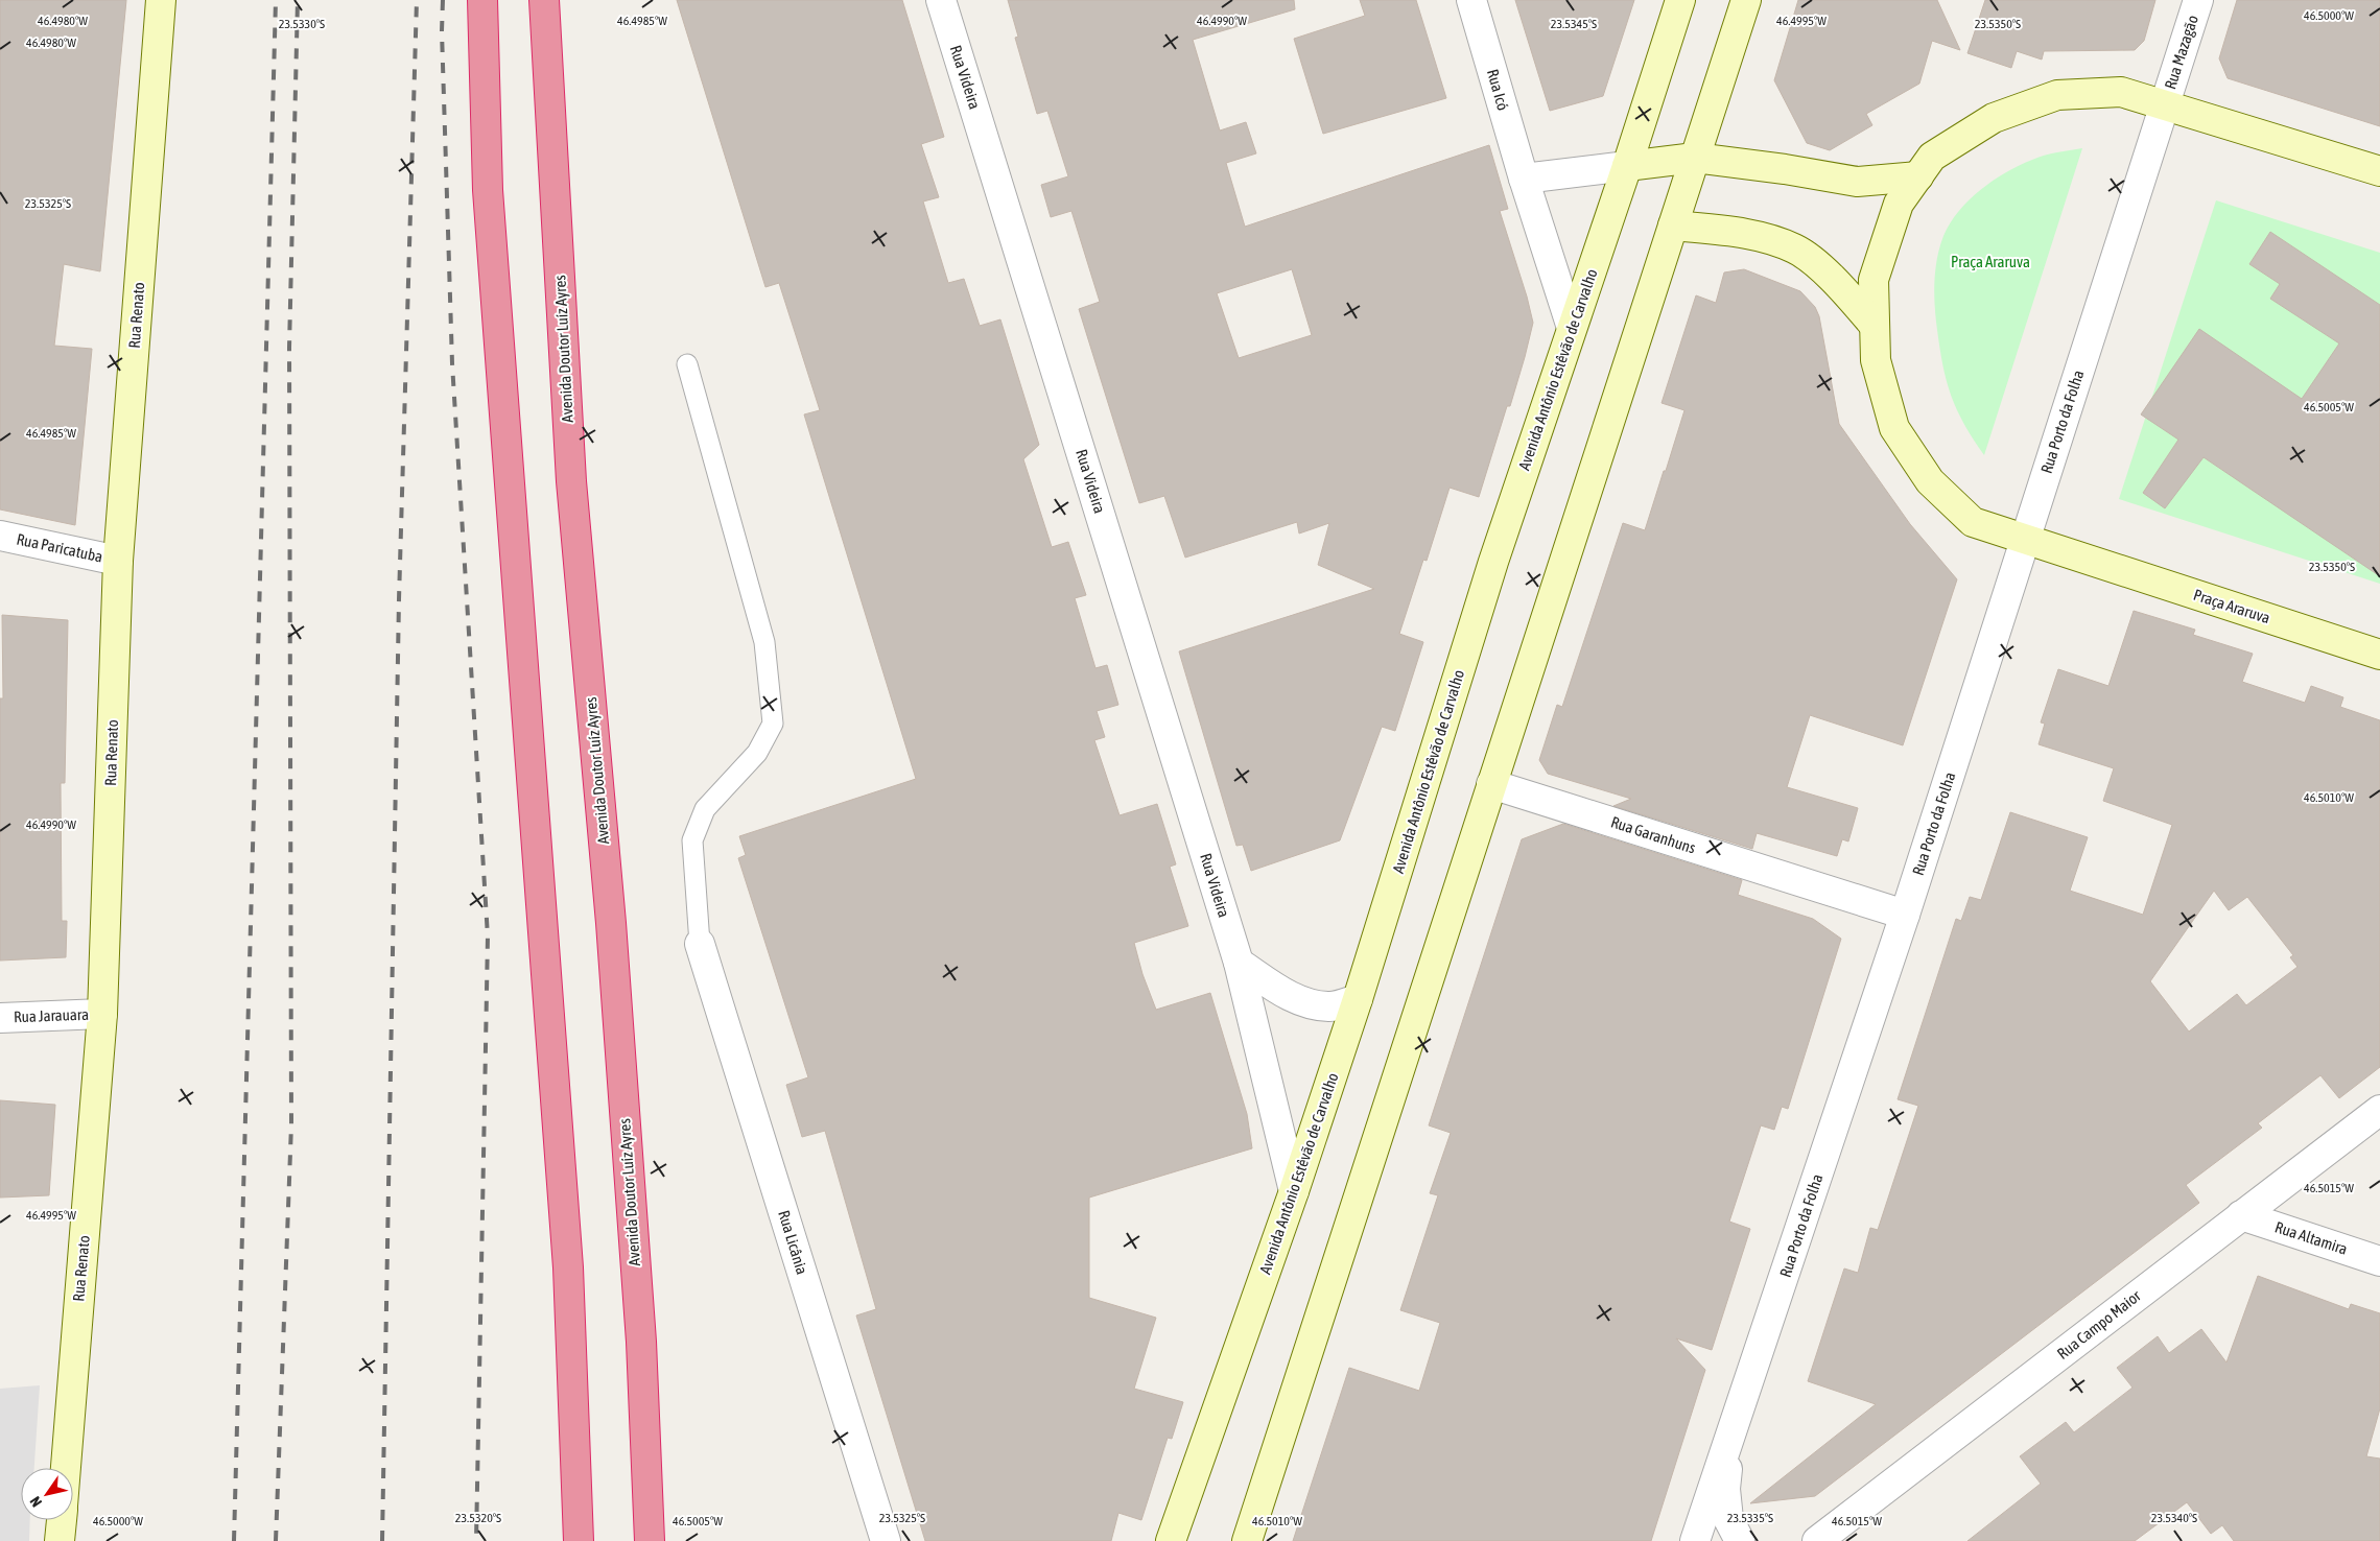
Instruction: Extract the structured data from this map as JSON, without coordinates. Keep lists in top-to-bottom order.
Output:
{
  "streets": {
    "highway": ["Avenida Doutor Luíz Ayres"],
    "street": [
      "Rua Mazagão",
      "Rua Videira",
      "Rua Icó",
      "Rua Renato",
      "Avenida Antônio Estêvão de Carvalho",
      "Rua Porto da Folha",
      "Rua Paricatuba",
      "Praça Araruva",
      "Rua Garanhuns",
      "Rua Jarauara",
      "Rua Altamira",
      "Rua Licânia",
      "Rua Campo Maior"
    ]
  },
  "crossings": [
    ["Rua Mazagão", "Rua Porto da Folha"],
    ["Rua Mazagão", "Praça Araruva"],
    ["Rua Videira", "Avenida Antônio Estêvão de Carvalho"],
    ["Rua Icó", "Avenida Antônio Estêvão de Carvalho"],
    ["Rua Renato", "Rua Paricatuba"],
    ["Rua Renato", "Rua Jarauara"],
    ["Rua Porto da Folha", "Praça Araruva"],
    ["Rua Porto da Folha", "Rua Garanhuns"],
    ["Rua Altamira", "Rua Campo Maior"]
  ],
  "parks": ["Praça Araruva"],
  "north": "bottom left",
  "coordinates": [
    "46.5000°W",
    "46.4980°W",
    "46.4985°W",
    "46.4990°W",
    "46.4995°W",
    "23.5330°S",
    "23.5345°S",
    "23.5350°S",
    "23.5325°S",
    "46.5005°W",
    "46.5010°W",
    "46.5015°W",
    "23.5320°S",
    "23.5335°S",
    "23.5340°S"
  ]
}
